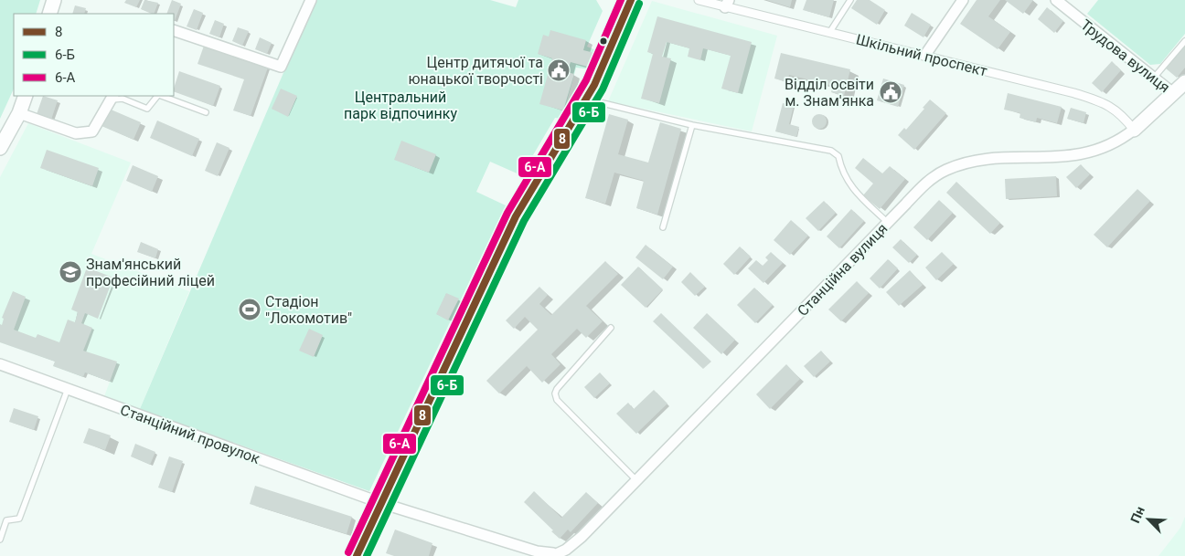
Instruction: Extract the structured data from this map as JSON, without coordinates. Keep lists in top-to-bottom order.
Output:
{
  "streets": {
    "street": [
      "Шкільний проспект",
      "Трудова вулиця",
      "Станційна вулиця",
      "Станційний провулок"
    ]
  },
  "crossings": [
    ["Шкільний проспект", "Станційна вулиця"],
    ["Трудова вулиця", "Станційна вулиця"],
    ["Станційна вулиця", "Станційний провулок"]
  ],
  "parks": ["Центральний парк відпочинку"],
  "places": {
    "public building": ["Центр дитячої та юнацької творчості", "Відділ освіти м. Знам'янка"],
    "school or university": ["Знам'янський професійний ліцей"],
    "sports": ["Стадіон \"Локомотив\""]
  },
  "lines": ["transit line 8", "transit line 6-А", "transit line 6-Б"],
  "legend": ["8", "6-Б", "6-А"],
  "north": "top left"
}
